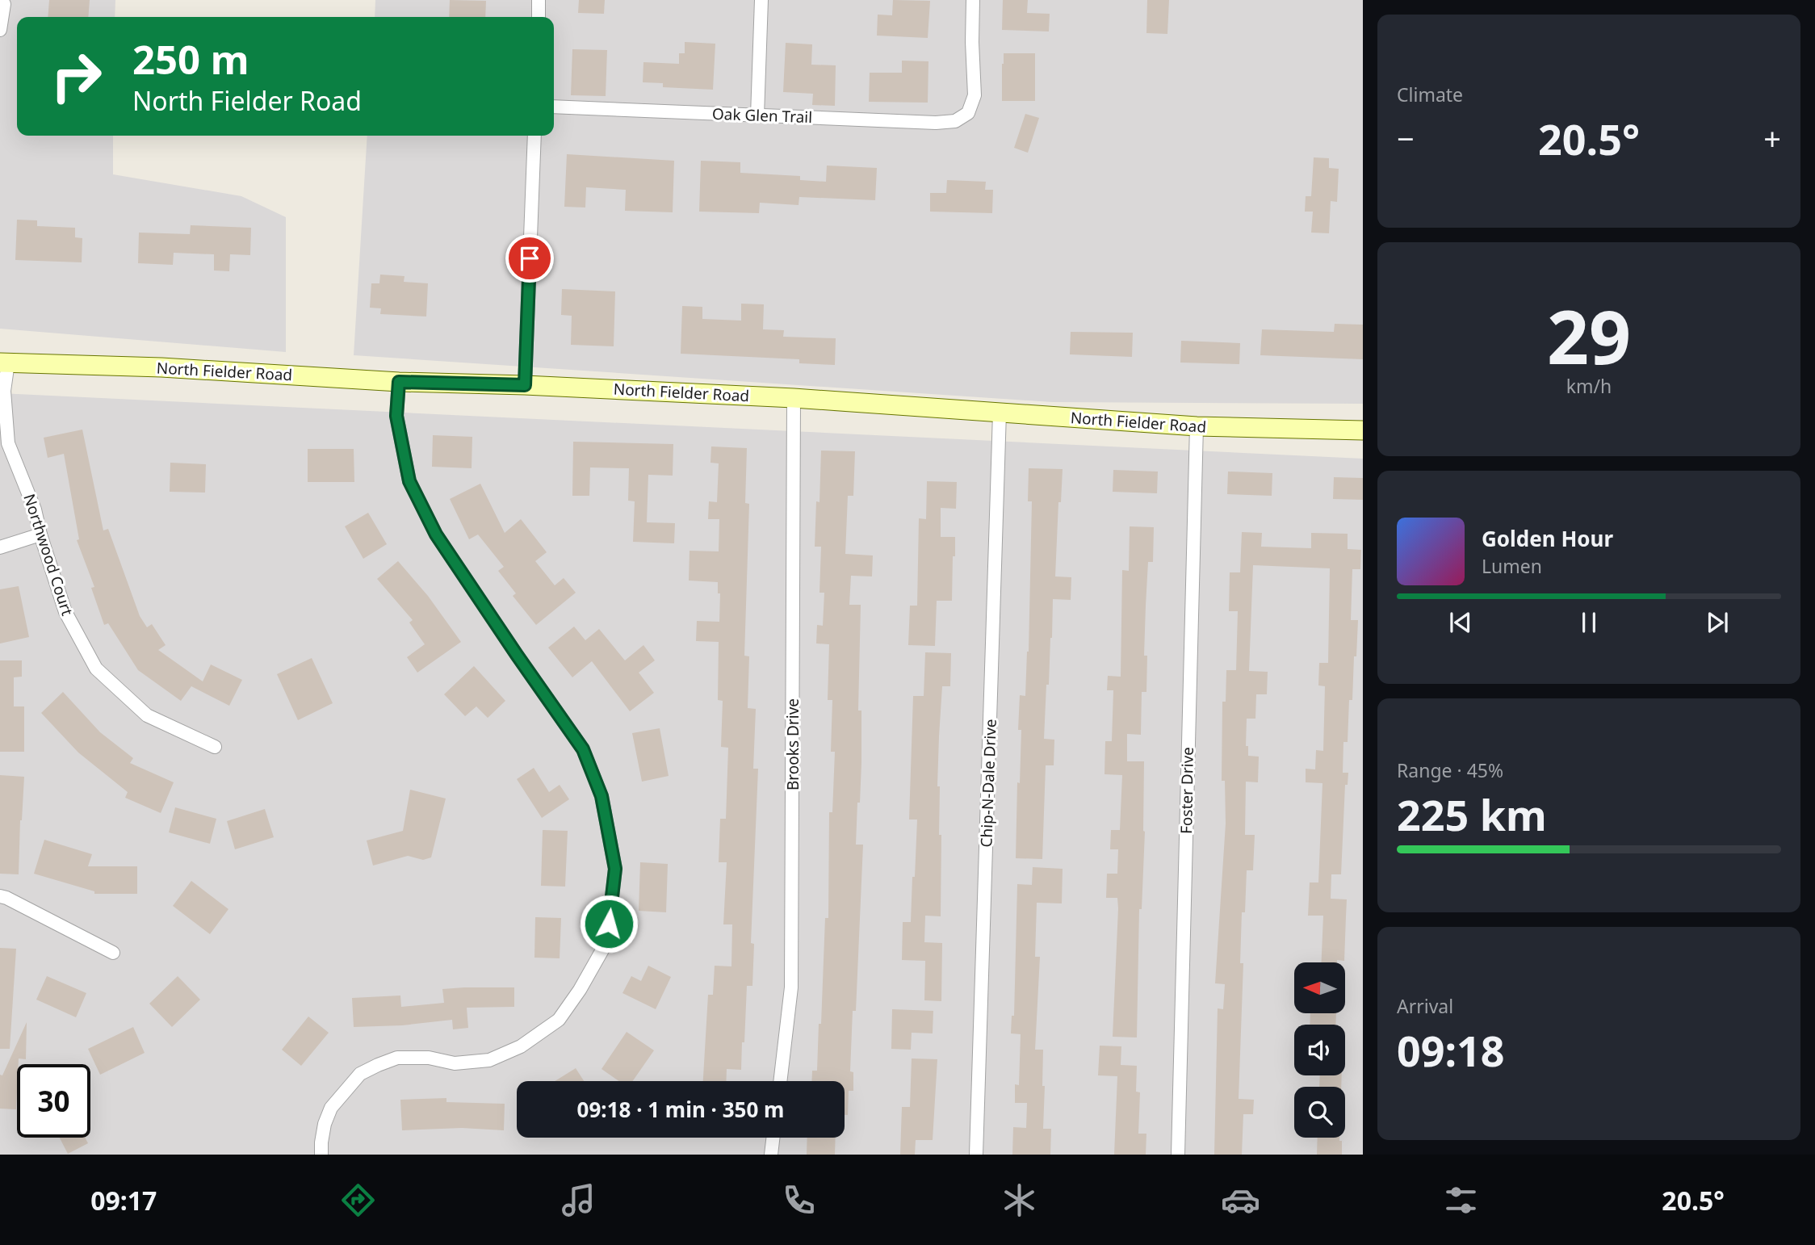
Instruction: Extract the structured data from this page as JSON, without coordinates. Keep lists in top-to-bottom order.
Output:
{
  "streets": {
    "main road": ["North Fielder Road"],
    "street": [
      "Oak Glen Trail",
      "Northwood Court",
      "Brooks Drive",
      "Chip-N-Dale Drive",
      "Foster Drive"
    ]
  },
  "crossings": [
    ["North Fielder Road", "Northwood Court"],
    ["North Fielder Road", "Brooks Drive"],
    ["North Fielder Road", "Chip-N-Dale Drive"],
    ["North Fielder Road", "Foster Drive"]
  ],
  "north": "left",
  "page": {
    "tile": [
      "Climate",
      ["29", "km/h"],
      ["Range · 45%", "225 km"],
      ["Arrival", "09:18"]
    ],
    "turn": ["250 m", "North Fielder Road"],
    "heat": ["−", "20.5°", "+"],
    "song": ["Golden Hour", "Lumen"],
    "limit": "30",
    "trip": "09:18 · 1 min · 350 m",
    "tabs": ["09:17", "20.5°"]
  }
}
